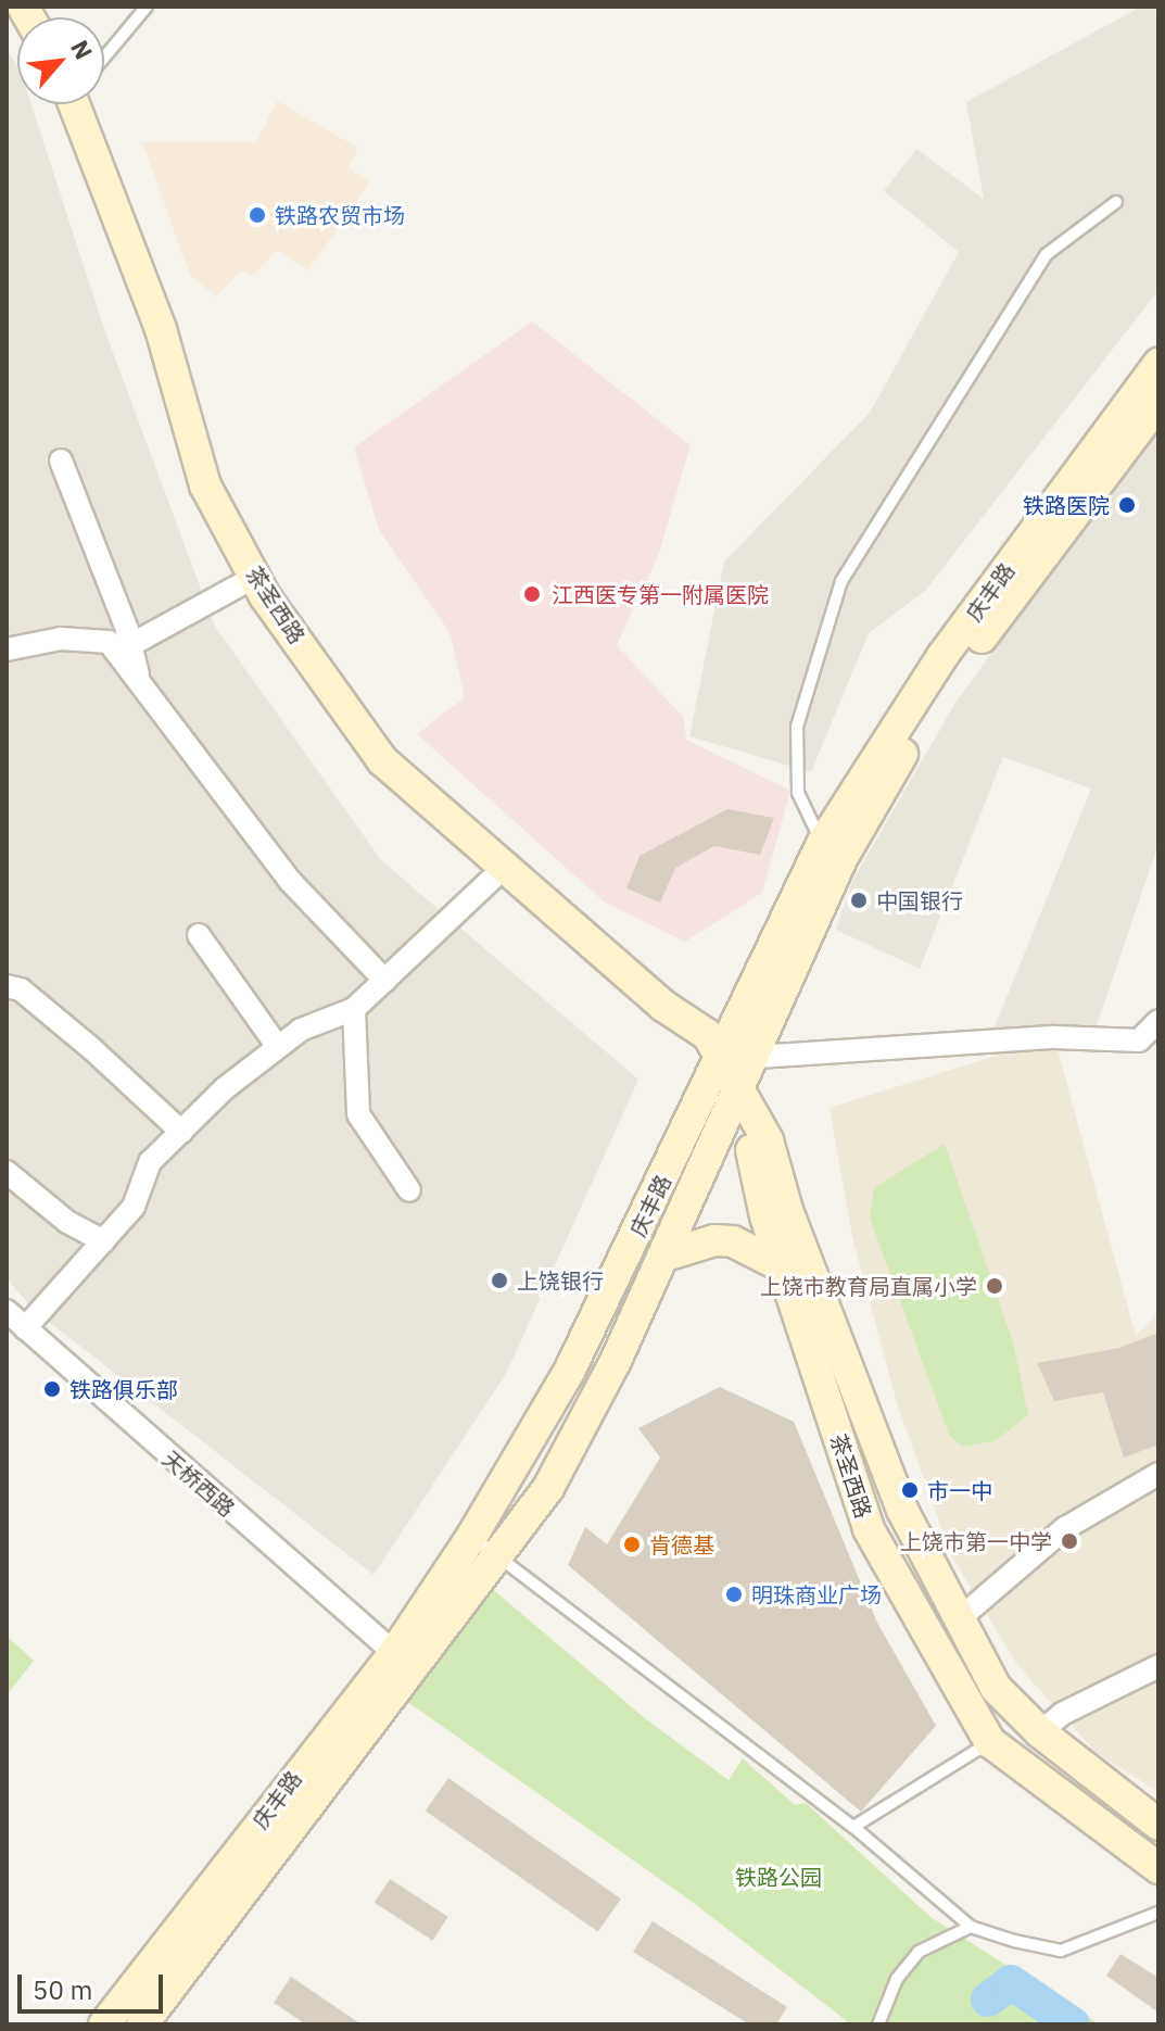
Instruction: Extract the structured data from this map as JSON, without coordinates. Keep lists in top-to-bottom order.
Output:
{
  "streets": {
    "main road": ["庆丰路", "茶圣西路"],
    "street": ["天桥西路"]
  },
  "crossings": [
    ["庆丰路", "茶圣西路"],
    ["庆丰路", "天桥西路"]
  ],
  "parks": ["铁路公园"],
  "places": [
    "铁路农贸市场",
    "铁路医院",
    "江西医专第一附属医院",
    "中国银行",
    "上饶银行",
    "上饶市教育局直属小学",
    "铁路俱乐部",
    "市一中",
    "上饶市第一中学",
    "肯德基",
    "明珠商业广场"
  ],
  "scale_bar": "50 m",
  "north": "top right"
}
